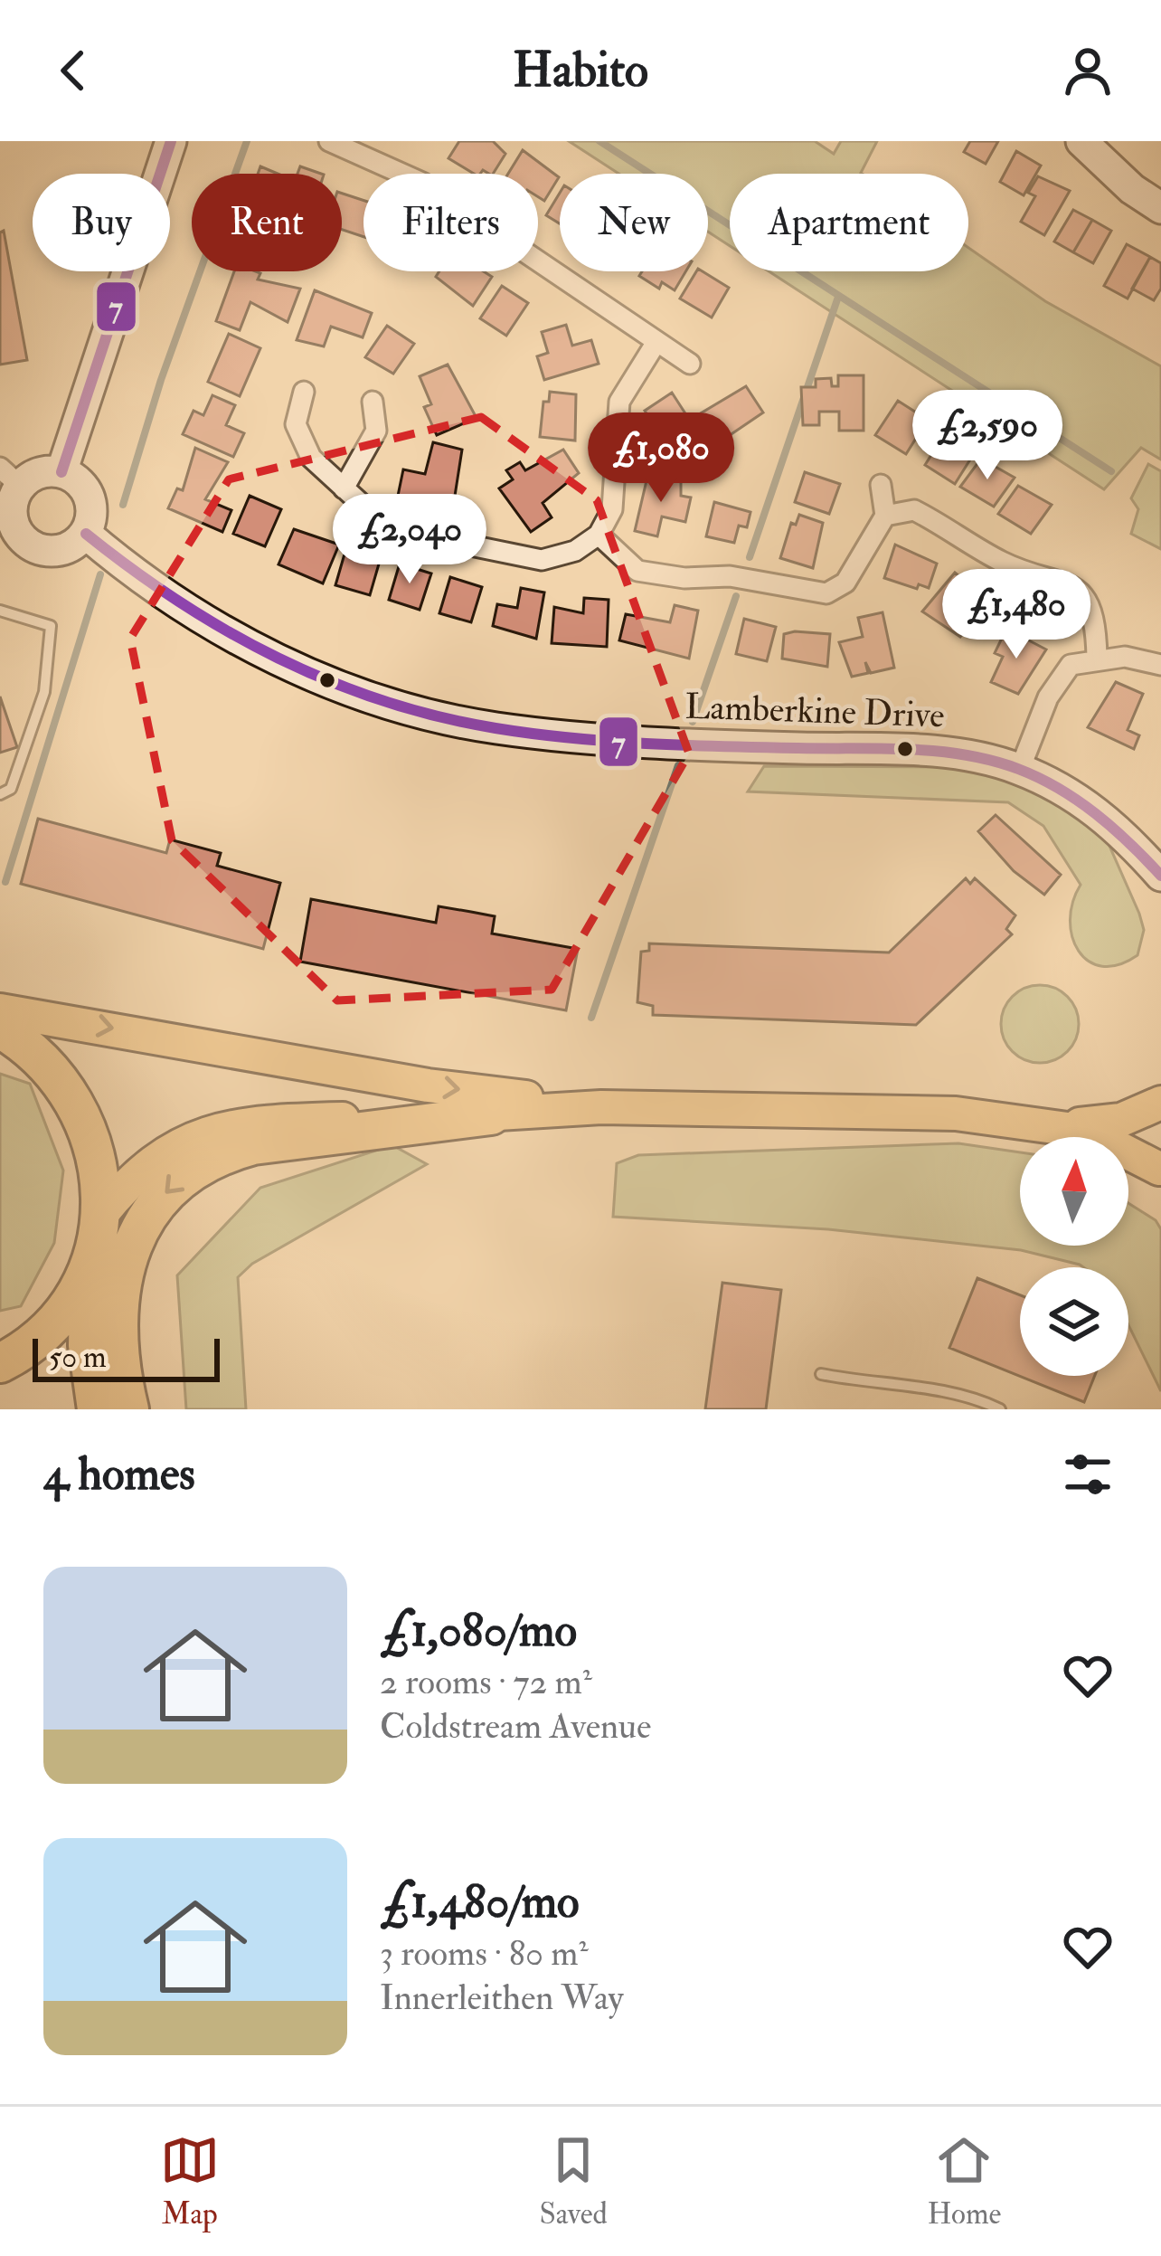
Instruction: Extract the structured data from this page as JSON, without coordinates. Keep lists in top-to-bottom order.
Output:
{
  "streets": {
    "street": ["Lamberkine Drive"]
  },
  "lines": ["transit line 7"],
  "scale_bar": "50 m",
  "north": "top",
  "page": {
    "header": "Habito",
    "chip": [
      "Buy",
      "Rent",
      "Filters",
      "New",
      "Apartment"
    ],
    "price": [
      "£2,590",
      "£1,080",
      "£2,040",
      "£1,480"
    ],
    "scale": "50 m",
    "heading": "4 homes",
    "list": [
      {
        "name": "£1,080/mo",
        "note": "2 rooms · 72 m² · Coldstream Avenue"
      },
      {
        "name": "£1,480/mo",
        "note": "3 rooms · 80 m² · Innerleithen Way"
      }
    ],
    "tabs": ["Map", "Saved", "Home"]
  }
}
